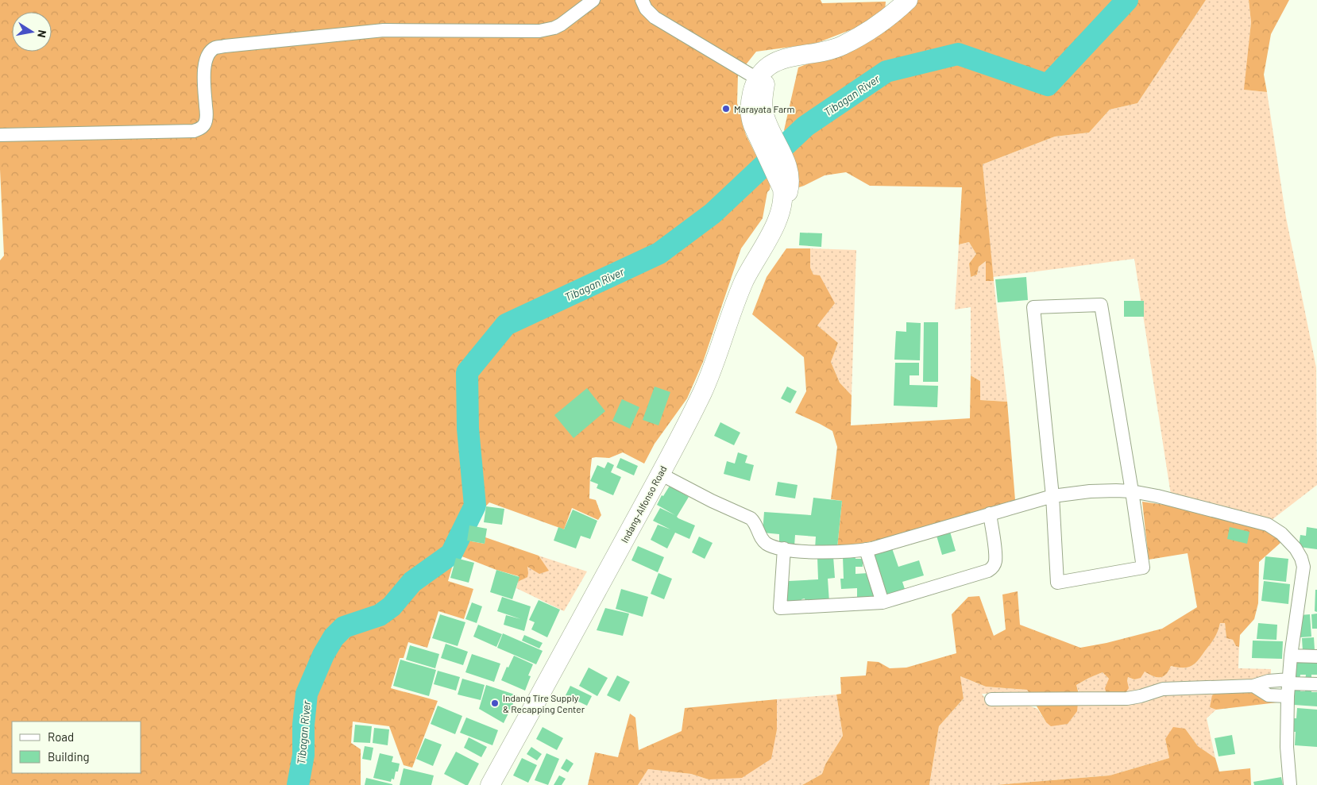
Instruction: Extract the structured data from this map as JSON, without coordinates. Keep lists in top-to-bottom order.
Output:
{
  "streets": {
    "main road": ["Indang-Alfonso Road"]
  },
  "water": ["Tibagan River"],
  "places": ["Marayata Farm", "Indang Tire Supply & Recapping Center"],
  "legend": ["Road", "Building"],
  "north": "right"
}
